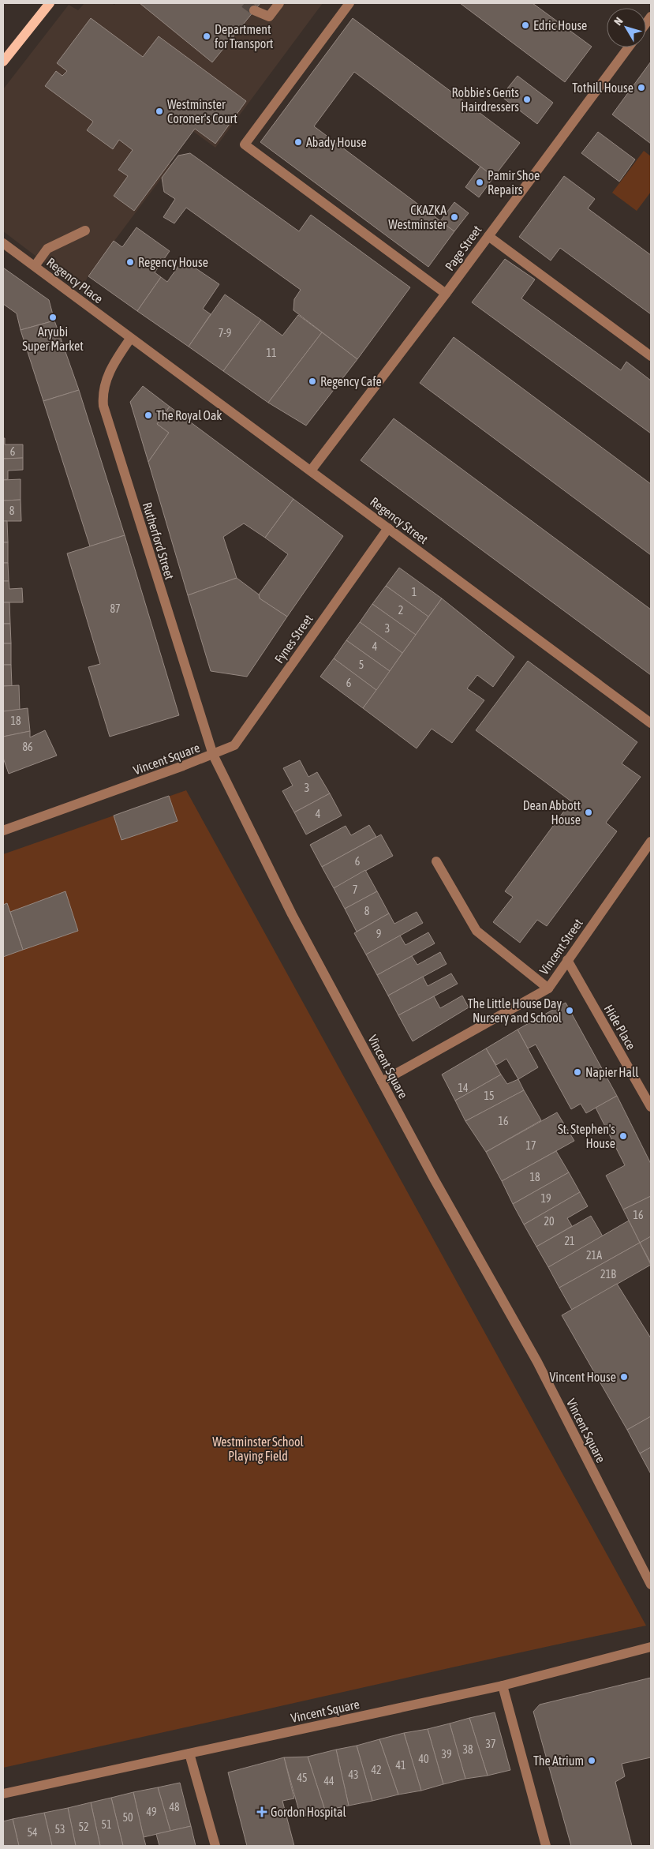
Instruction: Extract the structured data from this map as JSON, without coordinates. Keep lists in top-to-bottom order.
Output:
{
  "streets": {
    "street": [
      "Page Street",
      "Regency Place",
      "Regency Street",
      "Rutherford Street",
      "Fynes Street",
      "Vincent Square",
      "Vincent Street",
      "Hide Place"
    ]
  },
  "crossings": [
    ["Page Street", "Regency Street"],
    ["Regency Place", "Regency Street"],
    ["Regency Place", "Rutherford Street"],
    ["Regency Street", "Rutherford Street"],
    ["Regency Street", "Fynes Street"],
    ["Rutherford Street", "Fynes Street"],
    ["Rutherford Street", "Vincent Square"],
    ["Fynes Street", "Vincent Square"],
    ["Vincent Square", "Vincent Street"],
    ["Vincent Street", "Hide Place"]
  ],
  "parks": ["Westminster School Playing Field"],
  "places": {
    "other": [
      "Edric House",
      "Department for Transport",
      "Tothill House",
      "Robbie's Gents Hairdressers",
      "Westminster Coroner's Court",
      "Abady House",
      "Pamir Shoe Repairs",
      "CKAZKA Westminster",
      "Regency House",
      "Aryubi Super Market",
      "Regency Cafe",
      "The Royal Oak",
      "Dean Abbott House",
      "The Little House Day Nursery and School",
      "Napier Hall",
      "St. Stephen's House",
      "Vincent House",
      "The Atrium"
    ],
    "health": ["Gordon Hospital"]
  },
  "house_numbers": [
    "7-9",
    "11",
    "6",
    "8",
    "1",
    "87",
    "2",
    "3",
    "4",
    "5",
    "6",
    "18",
    "86",
    "3",
    "4",
    "6",
    "7",
    "8",
    "9",
    "14",
    "15",
    "16",
    "17",
    "18",
    "19",
    "16",
    "20",
    "21",
    "21A",
    "21B",
    "37",
    "38",
    "39",
    "40",
    "41",
    "42",
    "43",
    "45",
    "44",
    "48",
    "49",
    "50",
    "51",
    "52",
    "53",
    "54"
  ],
  "north": "top left"
}
